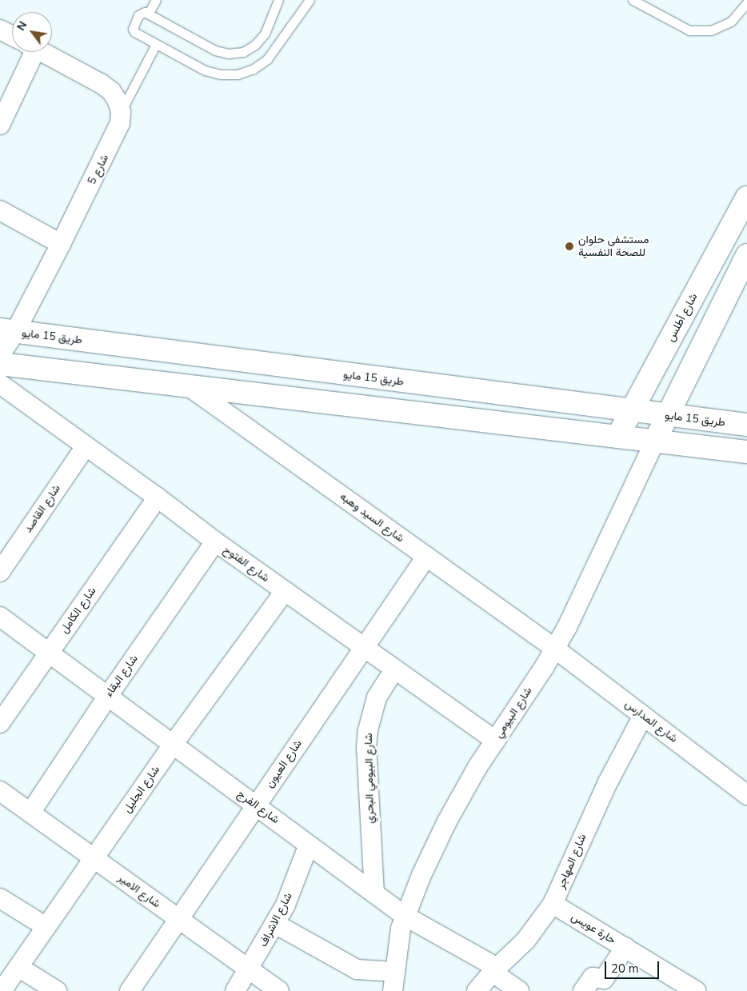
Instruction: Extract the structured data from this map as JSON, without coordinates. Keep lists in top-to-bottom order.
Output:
{
  "streets": {
    "main road": ["شارع أطلس", "طريق 15 مايو"],
    "street": [
      "شارع 5",
      "شارع القاصد",
      "شارع السيد وهبه",
      "شارع الفتوح",
      "شارع الكامل",
      "شارع البقاء",
      "شارع البيومي",
      "شارع المدارس",
      "شارع العيون",
      "شارع البيومي البحري",
      "شارع الجليل",
      "شارع الفرج",
      "شارع المهاجر",
      "شارع الامير",
      "شارع الاشراف",
      "حارة عويس"
    ]
  },
  "crossings": [
    ["شارع 5", "طريق 15 مايو"],
    ["شارع أطلس", "طريق 15 مايو"],
    ["شارع القاصد", "شارع الفتوح"],
    ["شارع السيد وهبه", "شارع البيومي"],
    ["شارع السيد وهبه", "شارع المدارس"],
    ["شارع السيد وهبه", "شارع العيون"],
    ["شارع الفتوح", "شارع الكامل"],
    ["شارع الفتوح", "شارع البقاء"],
    ["شارع الفتوح", "شارع البيومي"],
    ["شارع الفتوح", "شارع العيون"],
    ["شارع الفتوح", "شارع البيومي البحري"],
    ["شارع الفتوح", "شارع الجليل"],
    ["شارع الكامل", "شارع الفرج"],
    ["شارع البقاء", "شارع الفرج"],
    ["شارع البقاء", "شارع الامير"],
    ["شارع البيومي", "شارع المدارس"],
    ["شارع البيومي", "شارع الفرج"],
    ["شارع المدارس", "شارع المهاجر"],
    ["شارع العيون", "شارع الفرج"],
    ["شارع العيون", "شارع الامير"],
    ["شارع البيومي البحري", "شارع الفرج"],
    ["شارع الجليل", "شارع الفرج"],
    ["شارع الجليل", "شارع الامير"],
    ["شارع الفرج", "شارع المهاجر"],
    ["شارع الفرج", "شارع الاشراف"],
    ["شارع المهاجر", "حارة عويس"],
    ["شارع الامير", "شارع الاشراف"]
  ],
  "places": ["مستشفي حلوان للصحة النفسية"],
  "scale_bar": "20 m",
  "north": "top left"
}
